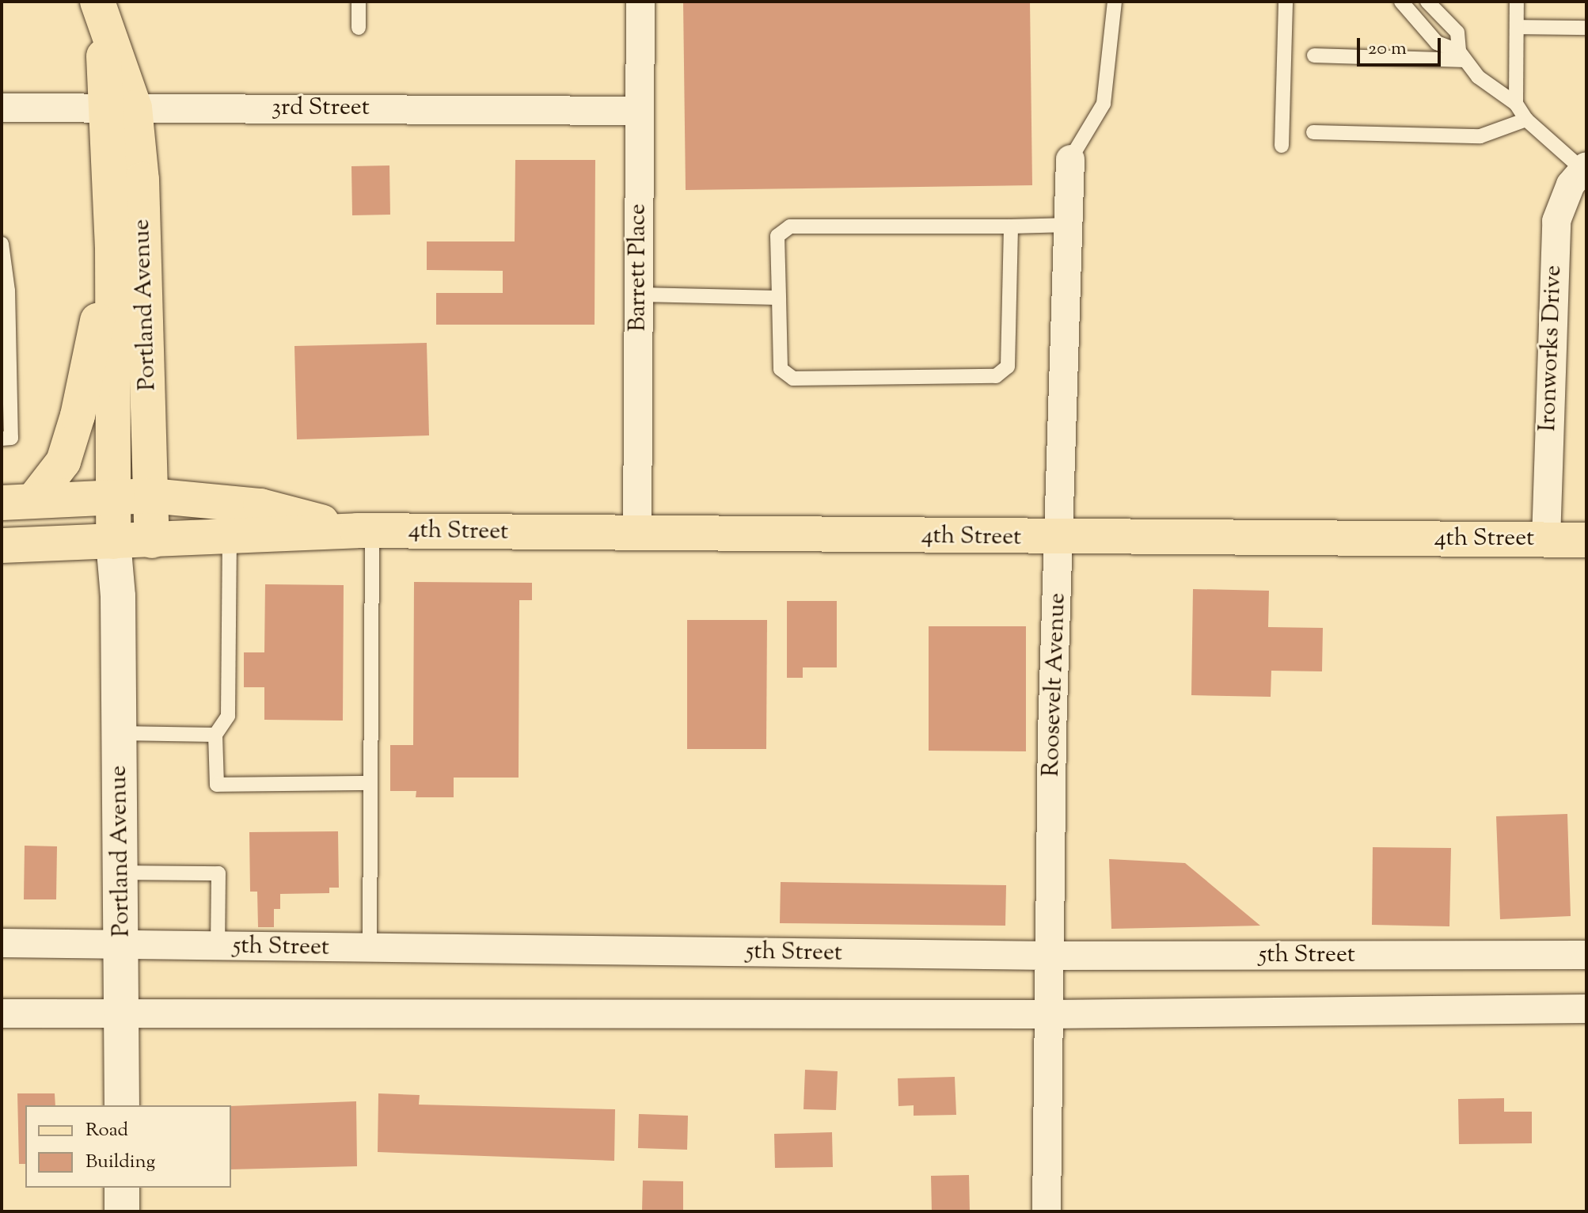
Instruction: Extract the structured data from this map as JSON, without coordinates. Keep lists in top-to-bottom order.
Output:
{
  "streets": {
    "main road": ["Portland Avenue", "4th Street"],
    "street": [
      "3rd Street",
      "Barrett Place",
      "Ironworks Drive",
      "Roosevelt Avenue",
      "5th Street"
    ]
  },
  "crossings": [
    ["3rd Street", "Barrett Place"],
    ["3rd Street", "Portland Avenue"],
    ["Barrett Place", "4th Street"],
    ["Portland Avenue", "4th Street"],
    ["Portland Avenue", "5th Street"],
    ["Ironworks Drive", "4th Street"],
    ["4th Street", "Roosevelt Avenue"],
    ["Roosevelt Avenue", "5th Street"]
  ],
  "legend": ["Road", "Building"],
  "scale_bar": "20 m"
}
